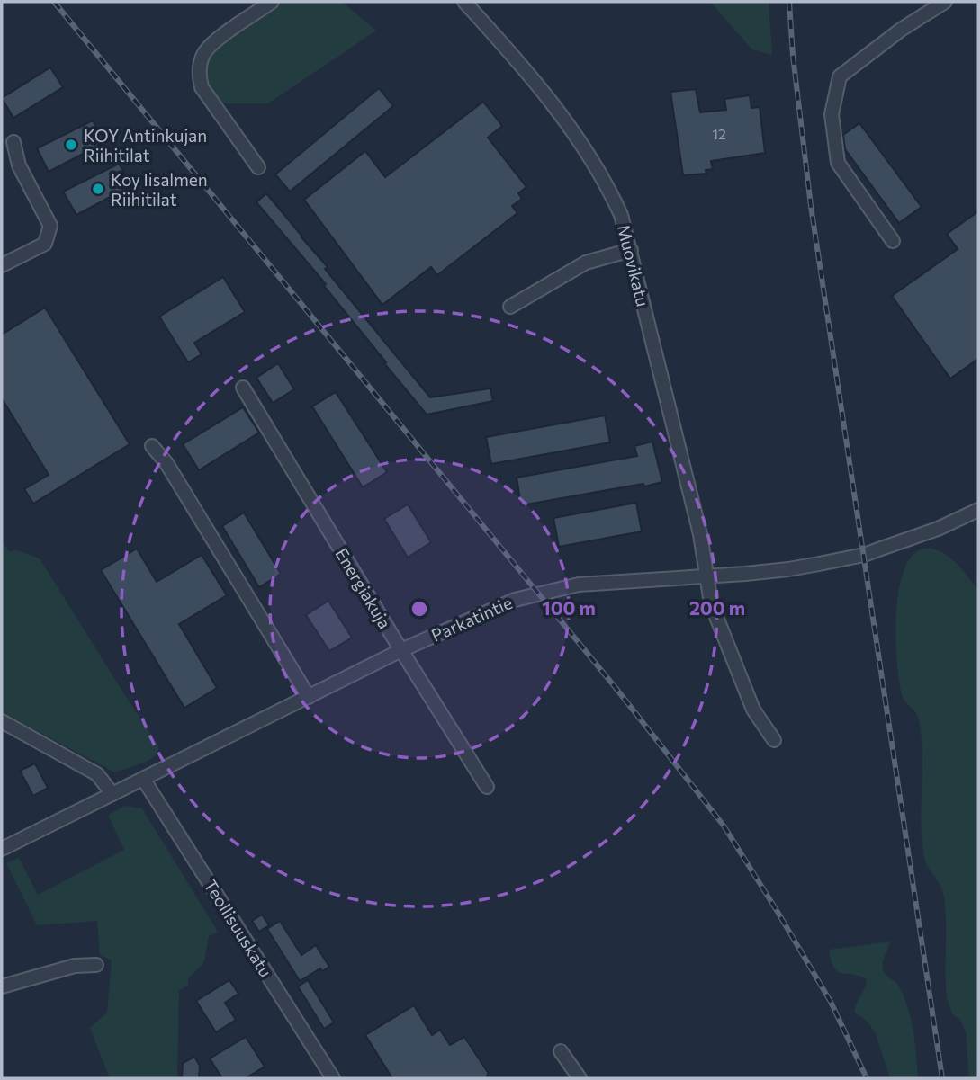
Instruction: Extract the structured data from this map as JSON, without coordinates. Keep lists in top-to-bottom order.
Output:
{
  "streets": {
    "street": [
      "Muovikatu",
      "Energiakuja",
      "Parkatintie",
      "Teollisuuskatu"
    ]
  },
  "crossings": [
    ["Muovikatu", "Parkatintie"],
    ["Energiakuja", "Parkatintie"],
    ["Parkatintie", "Teollisuuskatu"]
  ],
  "places": ["KOY Antinkujan Riihitilat", "Koy Iisalmen Riihitilat"],
  "house_numbers": ["12"],
  "rings": ["100 m", "200 m"]
}
